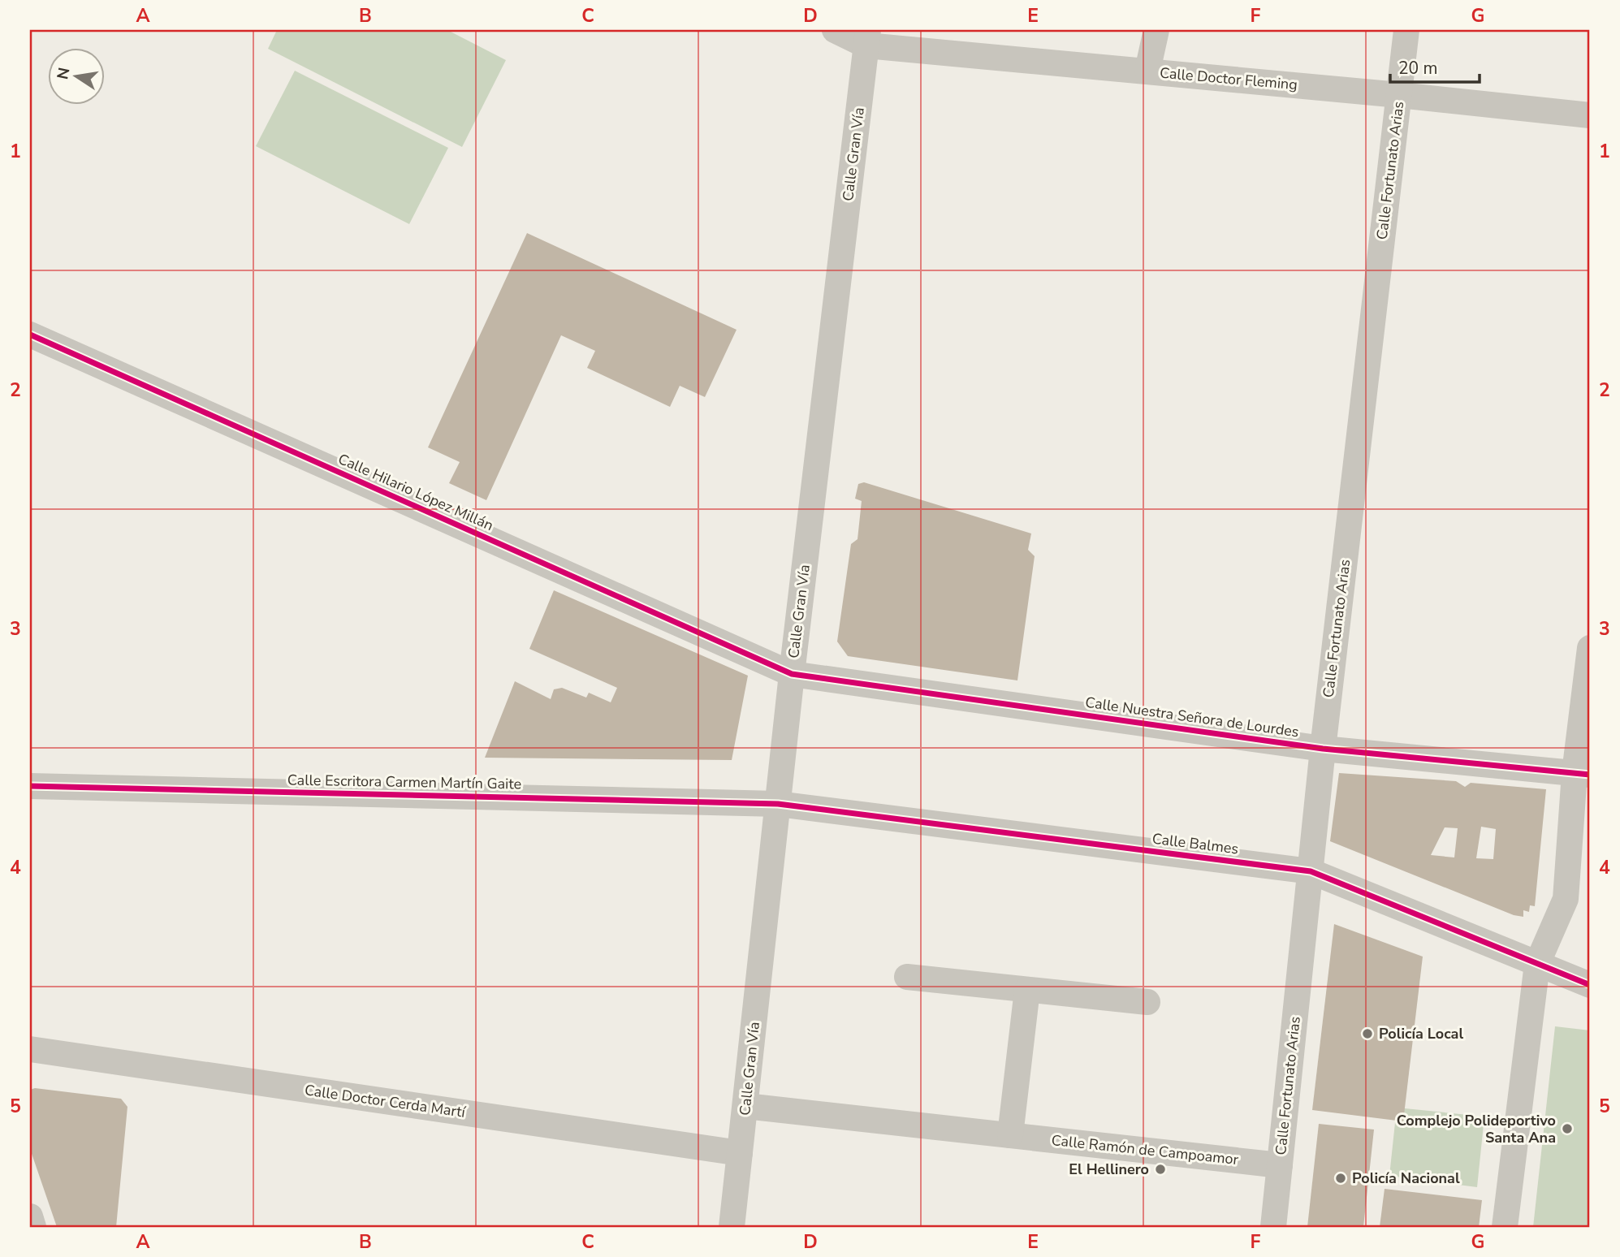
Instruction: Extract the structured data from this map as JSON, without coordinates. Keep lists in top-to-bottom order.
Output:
{
  "streets": {
    "street": [
      "Calle Doctor Fleming",
      "Calle Gran Vía",
      "Calle Fortunato Arias",
      "Calle Hilario López Millán",
      "Calle Nuestra Señora de Lourdes",
      "Calle Escritora Carmen Martín Gaite",
      "Calle Balmes",
      "Calle Doctor Cerda Martí",
      "Calle Ramón de Campoamor"
    ]
  },
  "crossings": [
    ["Calle Doctor Fleming", "Calle Gran Vía"],
    ["Calle Doctor Fleming", "Calle Fortunato Arias"],
    ["Calle Gran Vía", "Calle Hilario López Millán"],
    ["Calle Gran Vía", "Calle Nuestra Señora de Lourdes"],
    ["Calle Gran Vía", "Calle Escritora Carmen Martín Gaite"],
    ["Calle Gran Vía", "Calle Balmes"],
    ["Calle Gran Vía", "Calle Doctor Cerda Martí"],
    ["Calle Gran Vía", "Calle Ramón de Campoamor"],
    ["Calle Fortunato Arias", "Calle Nuestra Señora de Lourdes"],
    ["Calle Fortunato Arias", "Calle Balmes"],
    ["Calle Fortunato Arias", "Calle Ramón de Campoamor"],
    ["Calle Hilario López Millán", "Calle Nuestra Señora de Lourdes"],
    ["Calle Escritora Carmen Martín Gaite", "Calle Balmes"]
  ],
  "places": [
    "Policía Local",
    "Complejo Polideportivo Santa Ana",
    "El Hellinero",
    "Policía Nacional"
  ],
  "scale_bar": "20 m",
  "north": "left",
  "grid": {
    "columns": [
      "A",
      "B",
      "C",
      "D",
      "E",
      "F",
      "G"
    ],
    "rows": [
      "1",
      "2",
      "3",
      "4",
      "5"
    ]
  }
}
